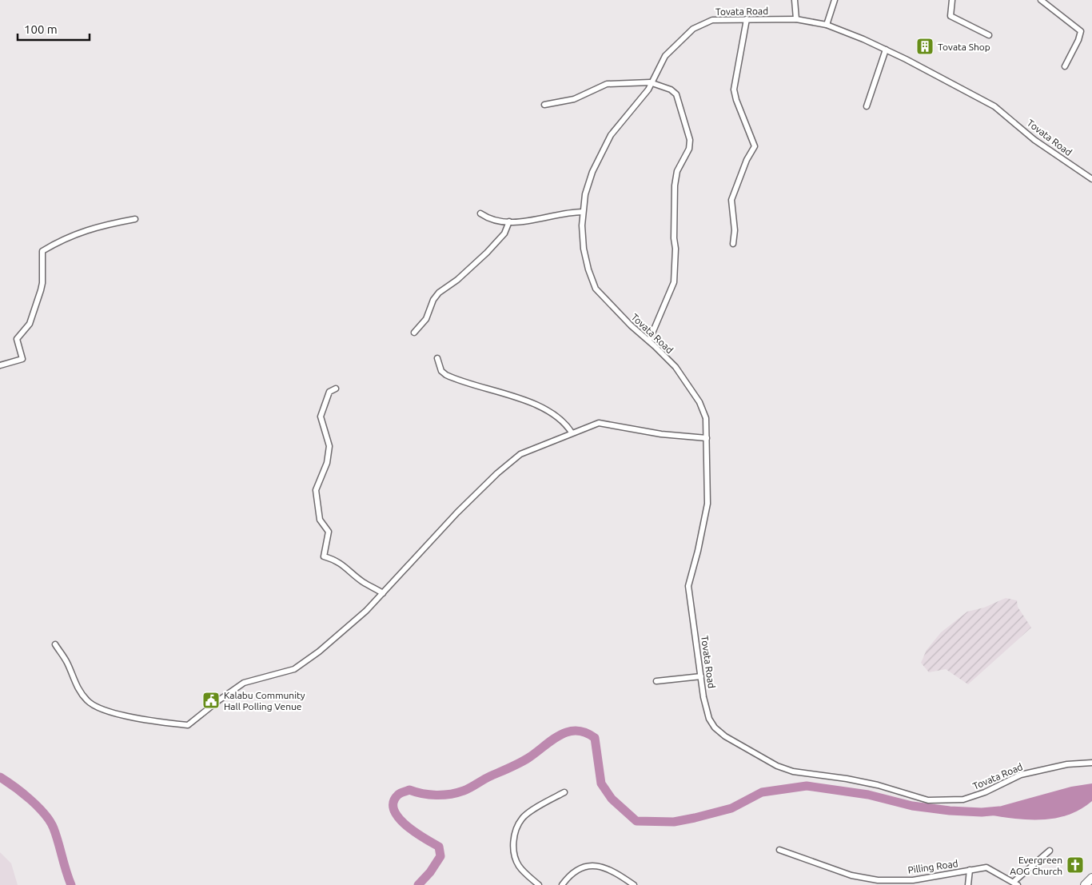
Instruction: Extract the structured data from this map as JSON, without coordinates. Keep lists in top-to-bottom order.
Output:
{
  "streets": {
    "street": ["Tovata Road", "Pilling Road"]
  },
  "places": {
    "building": ["Tovata Shop"],
    "public building": ["Kalabu Community Hall Polling Venue"],
    "church": ["Evergreen AOG Church"]
  },
  "scale_bar": "100 m"
}
